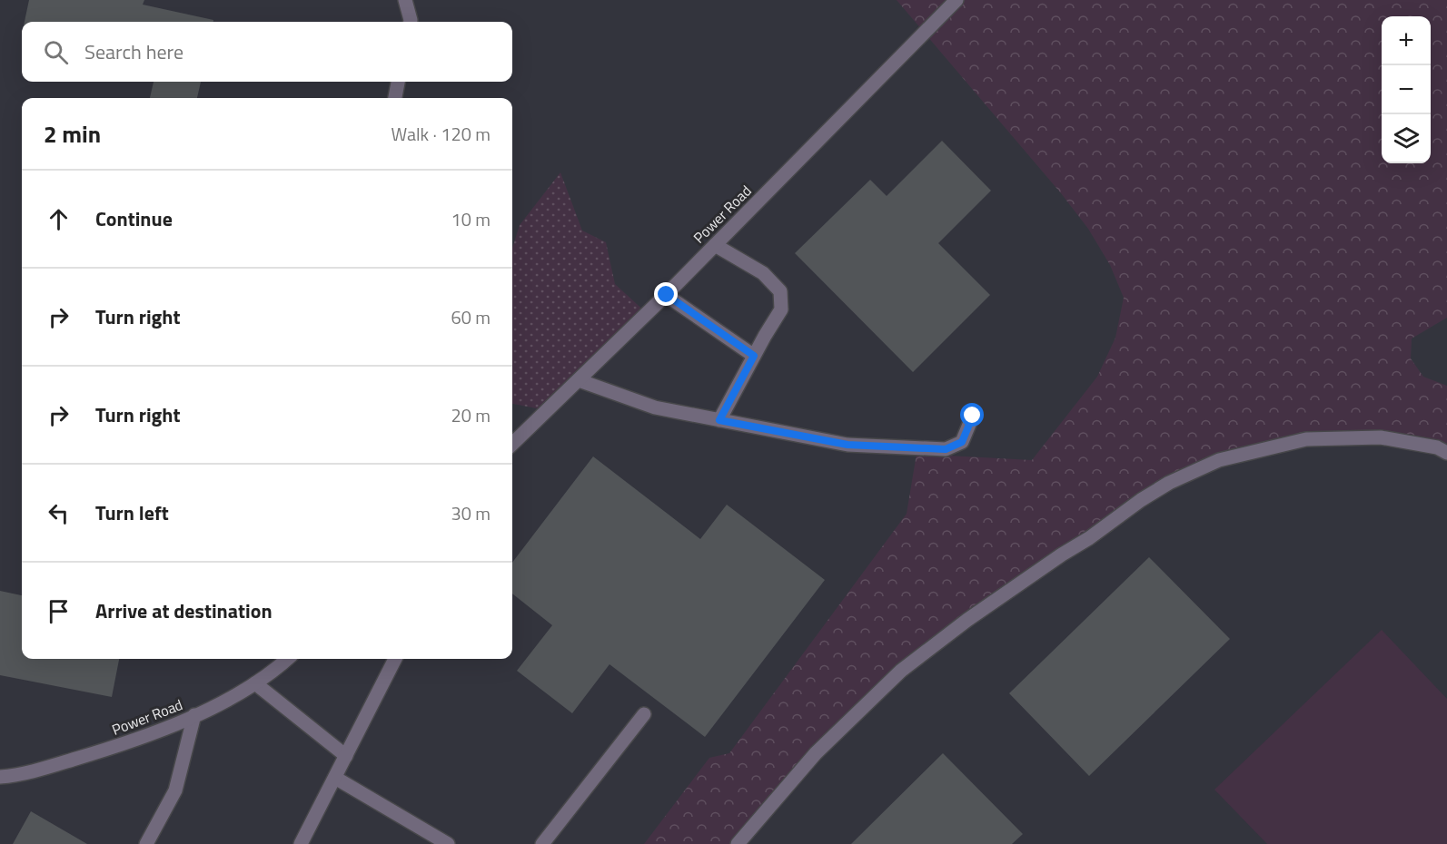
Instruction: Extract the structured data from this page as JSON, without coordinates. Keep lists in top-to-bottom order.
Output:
{
  "streets": {
    "street": ["Power Road"]
  },
  "page": {
    "map_buttons": ["+", "−"],
    "search": "Search here",
    "heading": ["2 min", "Walk · 120 m"],
    "list": [
      ["Continue", "10 m"],
      ["Turn right", "60 m"],
      ["Turn right", "20 m"],
      ["Turn left", "30 m"],
      "Arrive at destination"
    ]
  }
}
